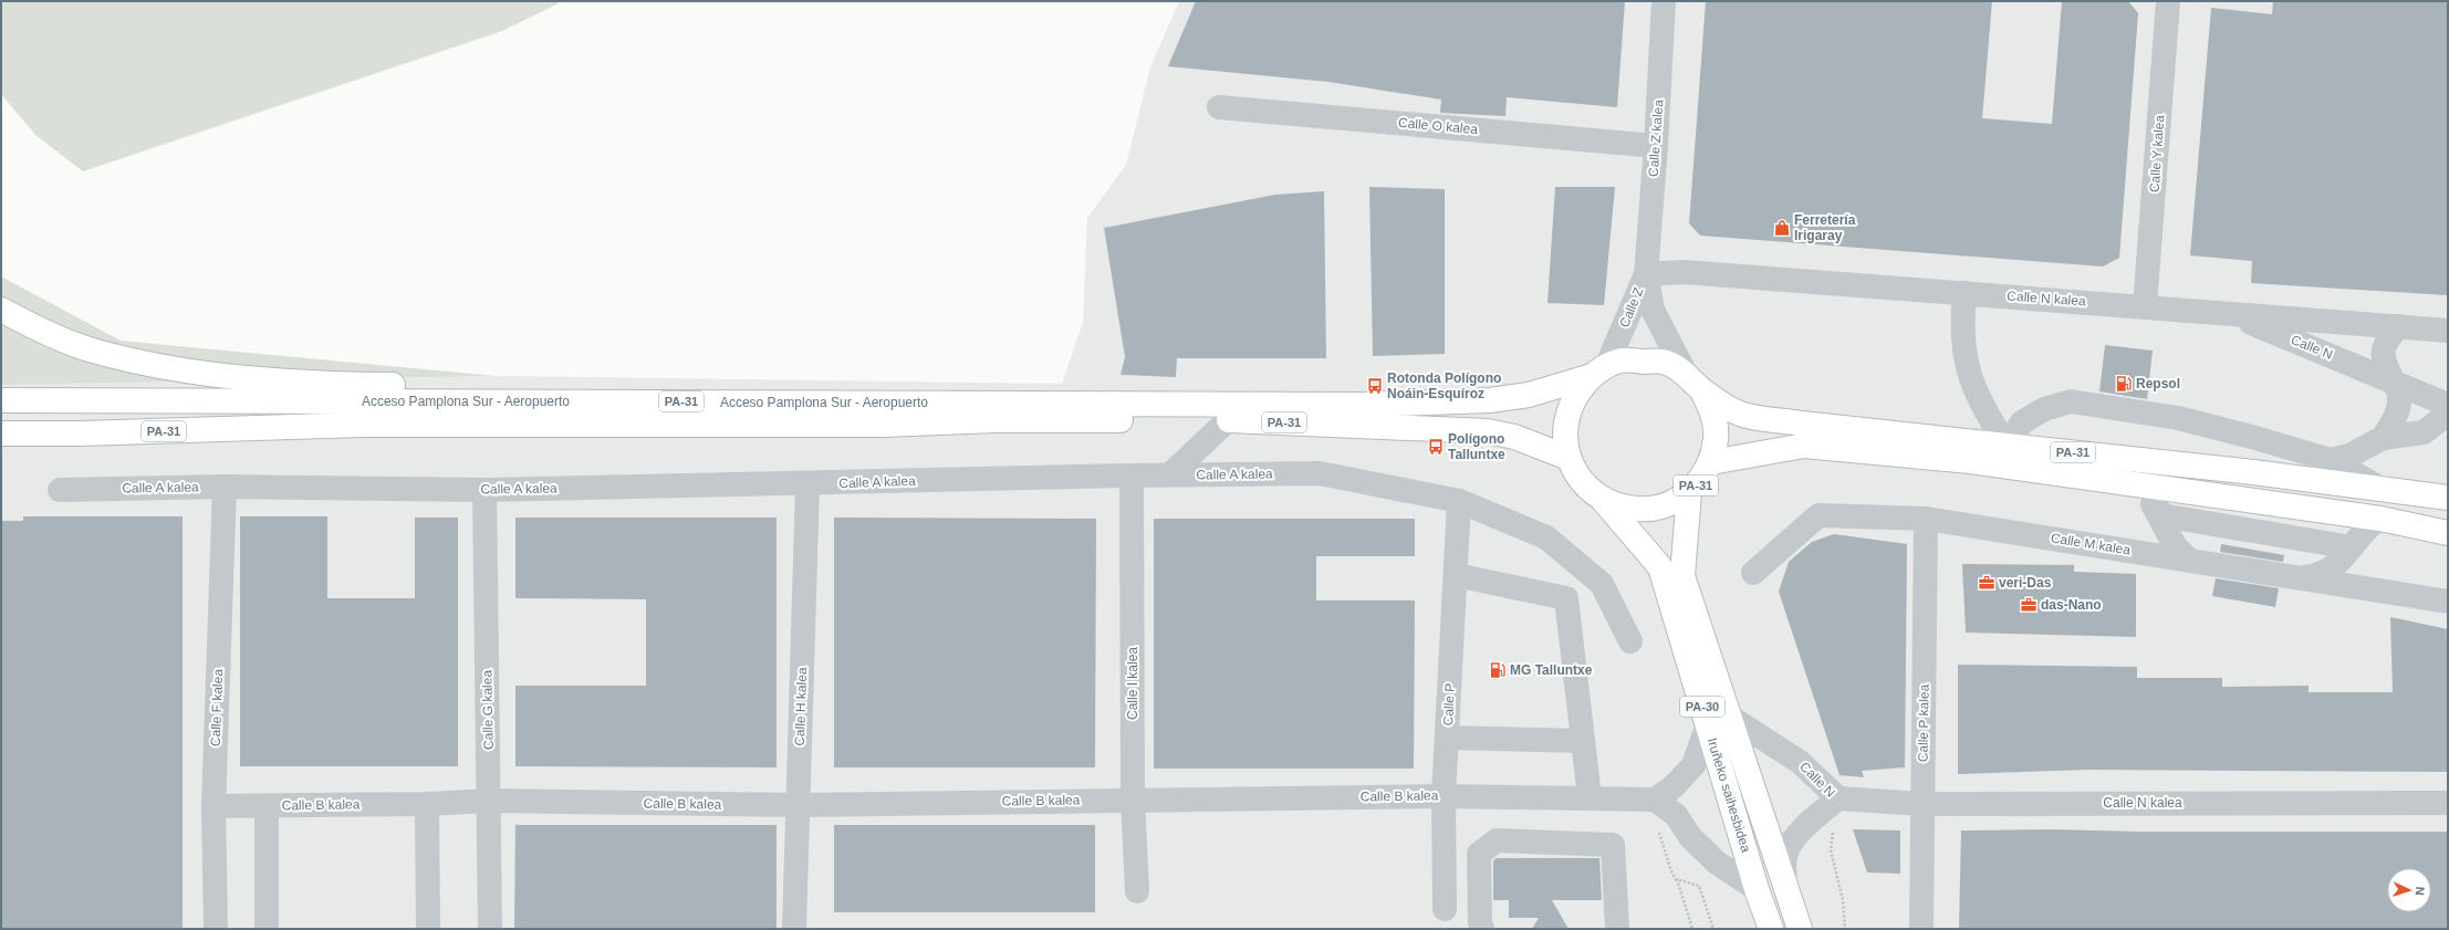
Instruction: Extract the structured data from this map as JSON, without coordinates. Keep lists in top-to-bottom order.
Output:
{
  "streets": {
    "highway": [
      "Acceso Pamplona Sur - Aeropuerto",
      "PA-31",
      "PA-30",
      "Iruñeko saihesbidea"
    ],
    "street": [
      "Calle O kalea",
      "Calle Z kalea",
      "Calle Y kalea",
      "Calle N kalea",
      "Calle Z",
      "Calle N",
      "Calle A kalea",
      "Calle M kalea",
      "Calle I kalea",
      "Calle P",
      "Calle H kalea",
      "Calle F kalea",
      "Calle G kalea",
      "Calle P kalea",
      "Calle B kalea"
    ]
  },
  "crossings": [
    ["Calle O kalea", "Calle Z kalea"],
    ["Calle Z kalea", "Calle N kalea"],
    ["Calle Z kalea", "Calle Z"],
    ["Calle Y kalea", "Calle N kalea"],
    ["Calle N kalea", "Calle Z"],
    ["Calle N kalea", "Calle N"],
    ["Calle N kalea", "Calle P kalea"],
    ["Calle Z", "Acceso Pamplona Sur - Aeropuerto"],
    ["Calle Z", "PA-31"],
    ["Calle Z", "Iruñeko saihesbidea"],
    ["Calle N", "Iruñeko saihesbidea"],
    ["Acceso Pamplona Sur - Aeropuerto", "PA-31"],
    ["Acceso Pamplona Sur - Aeropuerto", "Iruñeko saihesbidea"],
    ["PA-31", "Iruñeko saihesbidea"],
    ["Calle A kalea", "Calle I kalea"],
    ["Calle A kalea", "Calle P"],
    ["Calle A kalea", "Calle H kalea"],
    ["Calle A kalea", "Calle F kalea"],
    ["Calle A kalea", "Calle G kalea"],
    ["Calle M kalea", "Calle P kalea"],
    ["Calle I kalea", "Calle B kalea"],
    ["Calle P", "Calle B kalea"],
    ["Calle H kalea", "Calle B kalea"],
    ["Calle F kalea", "Calle B kalea"],
    ["Calle G kalea", "Calle B kalea"]
  ],
  "places": {
    "shop": ["Ferretería Irigaray"],
    "fuel station": ["Repsol", "MG Talluntxe"],
    "bus stop": ["Rotonda Polígono Noáin-Esquíroz", "Polígono Talluntxe"],
    "office": ["veri-Das", "das-Nano"]
  },
  "north": "right"
}
